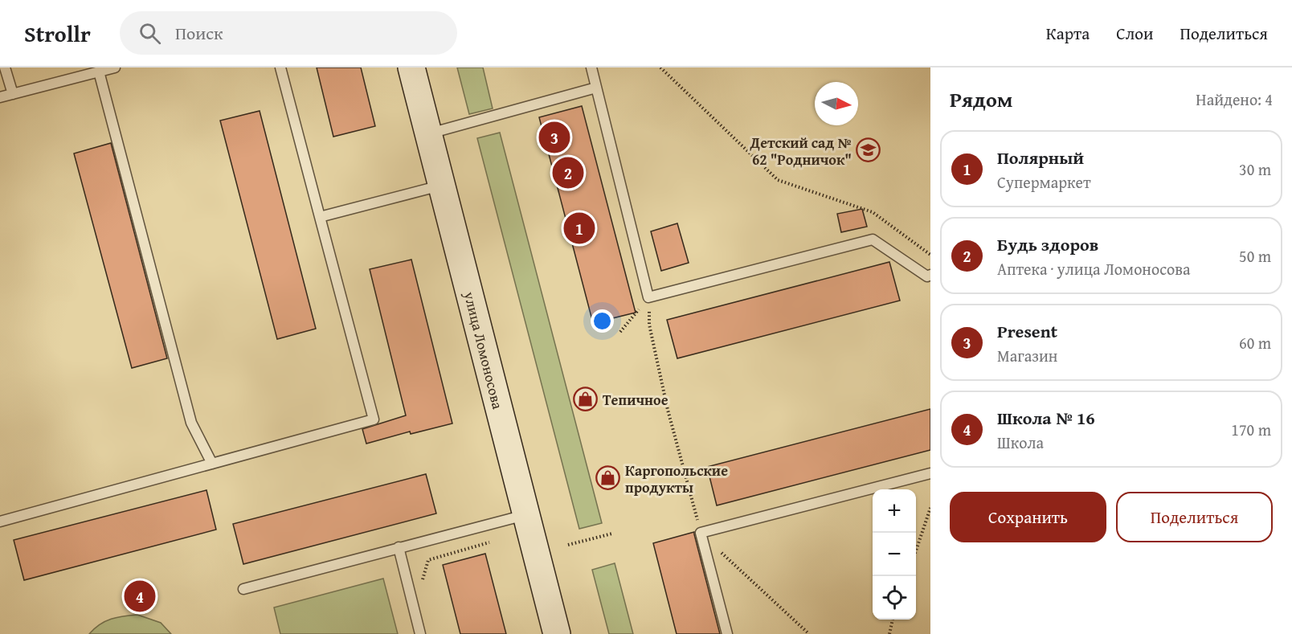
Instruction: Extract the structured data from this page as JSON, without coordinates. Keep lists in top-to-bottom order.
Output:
{
  "streets": {
    "main road": ["улица Ломоносова"]
  },
  "places": {
    "school or university": ["Детский сад № 62 \"Родничок\""],
    "shop": ["Тепичное", "Каргопольские продукты"]
  },
  "north": "right",
  "page": {
    "header": "Strollr",
    "search": "Поиск",
    "nav": ["Карта", "Слои", "Поделиться"],
    "heading": ["Рядом", "Найдено: 4"],
    "pins": [
      "3",
      "2",
      "1",
      "4"
    ],
    "list": [
      {
        "mark": "1",
        "name": "Полярный",
        "note": "Супермаркет",
        "value": "30 m"
      },
      {
        "mark": "2",
        "name": "Будь здоров",
        "note": "Аптека · улица Ломоносова",
        "value": "50 m"
      },
      {
        "mark": "3",
        "name": "Present",
        "note": "Магазин",
        "value": "60 m"
      },
      {
        "mark": "4",
        "name": "Школа № 16",
        "note": "Школа",
        "value": "170 m"
      }
    ],
    "buttons": ["Сохранить", "Поделиться"],
    "map_buttons": ["+", "−"]
  }
}
